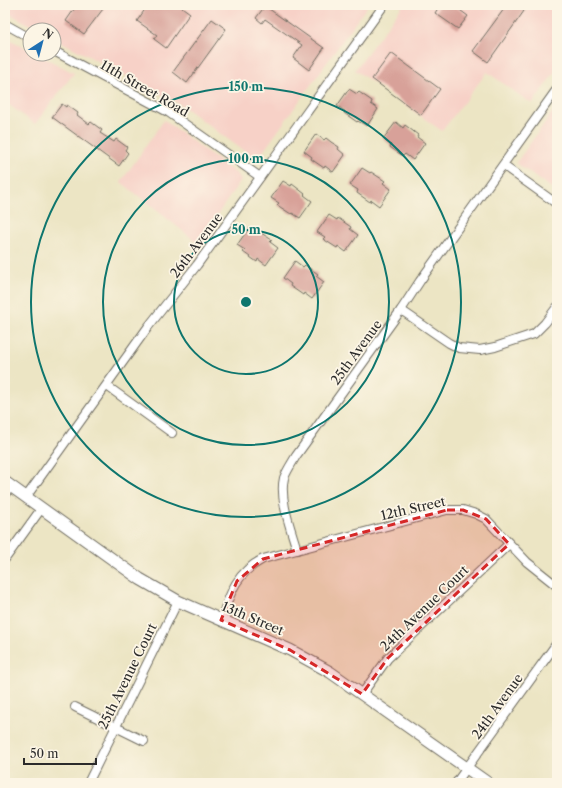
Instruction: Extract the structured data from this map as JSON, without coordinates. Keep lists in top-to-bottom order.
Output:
{
  "streets": {
    "street": [
      "11th Street Road",
      "26th Avenue",
      "25th Avenue",
      "12th Street",
      "24th Avenue Court",
      "13th Street",
      "25th Avenue Court",
      "24th Avenue"
    ]
  },
  "crossings": [
    ["11th Street Road", "26th Avenue"],
    ["26th Avenue", "13th Street"],
    ["25th Avenue", "12th Street"],
    ["12th Street", "24th Avenue Court"],
    ["24th Avenue Court", "13th Street"],
    ["13th Street", "25th Avenue Court"],
    ["13th Street", "24th Avenue"]
  ],
  "scale_bar": "50 m",
  "north": "top right",
  "rings": ["150 m", "100 m", "50 m"]
}
